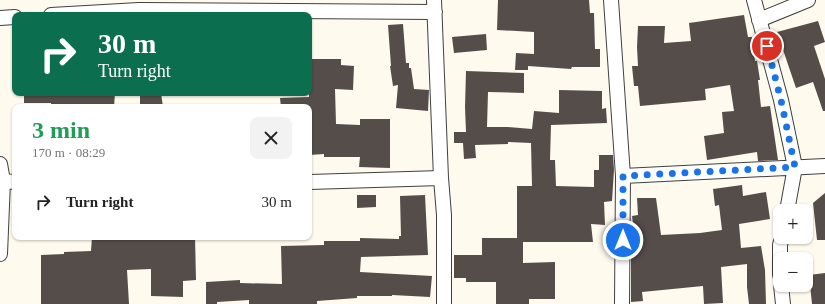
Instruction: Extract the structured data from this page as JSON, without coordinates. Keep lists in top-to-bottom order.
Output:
{
  "page": {
    "turn": ["30 m", "Turn right"],
    "heading": ["3 min", "170 m · 08:29"],
    "list": [
      {
        "name": "Turn right",
        "value": "30 m"
      }
    ],
    "map_buttons": ["+", "−"]
  }
}
